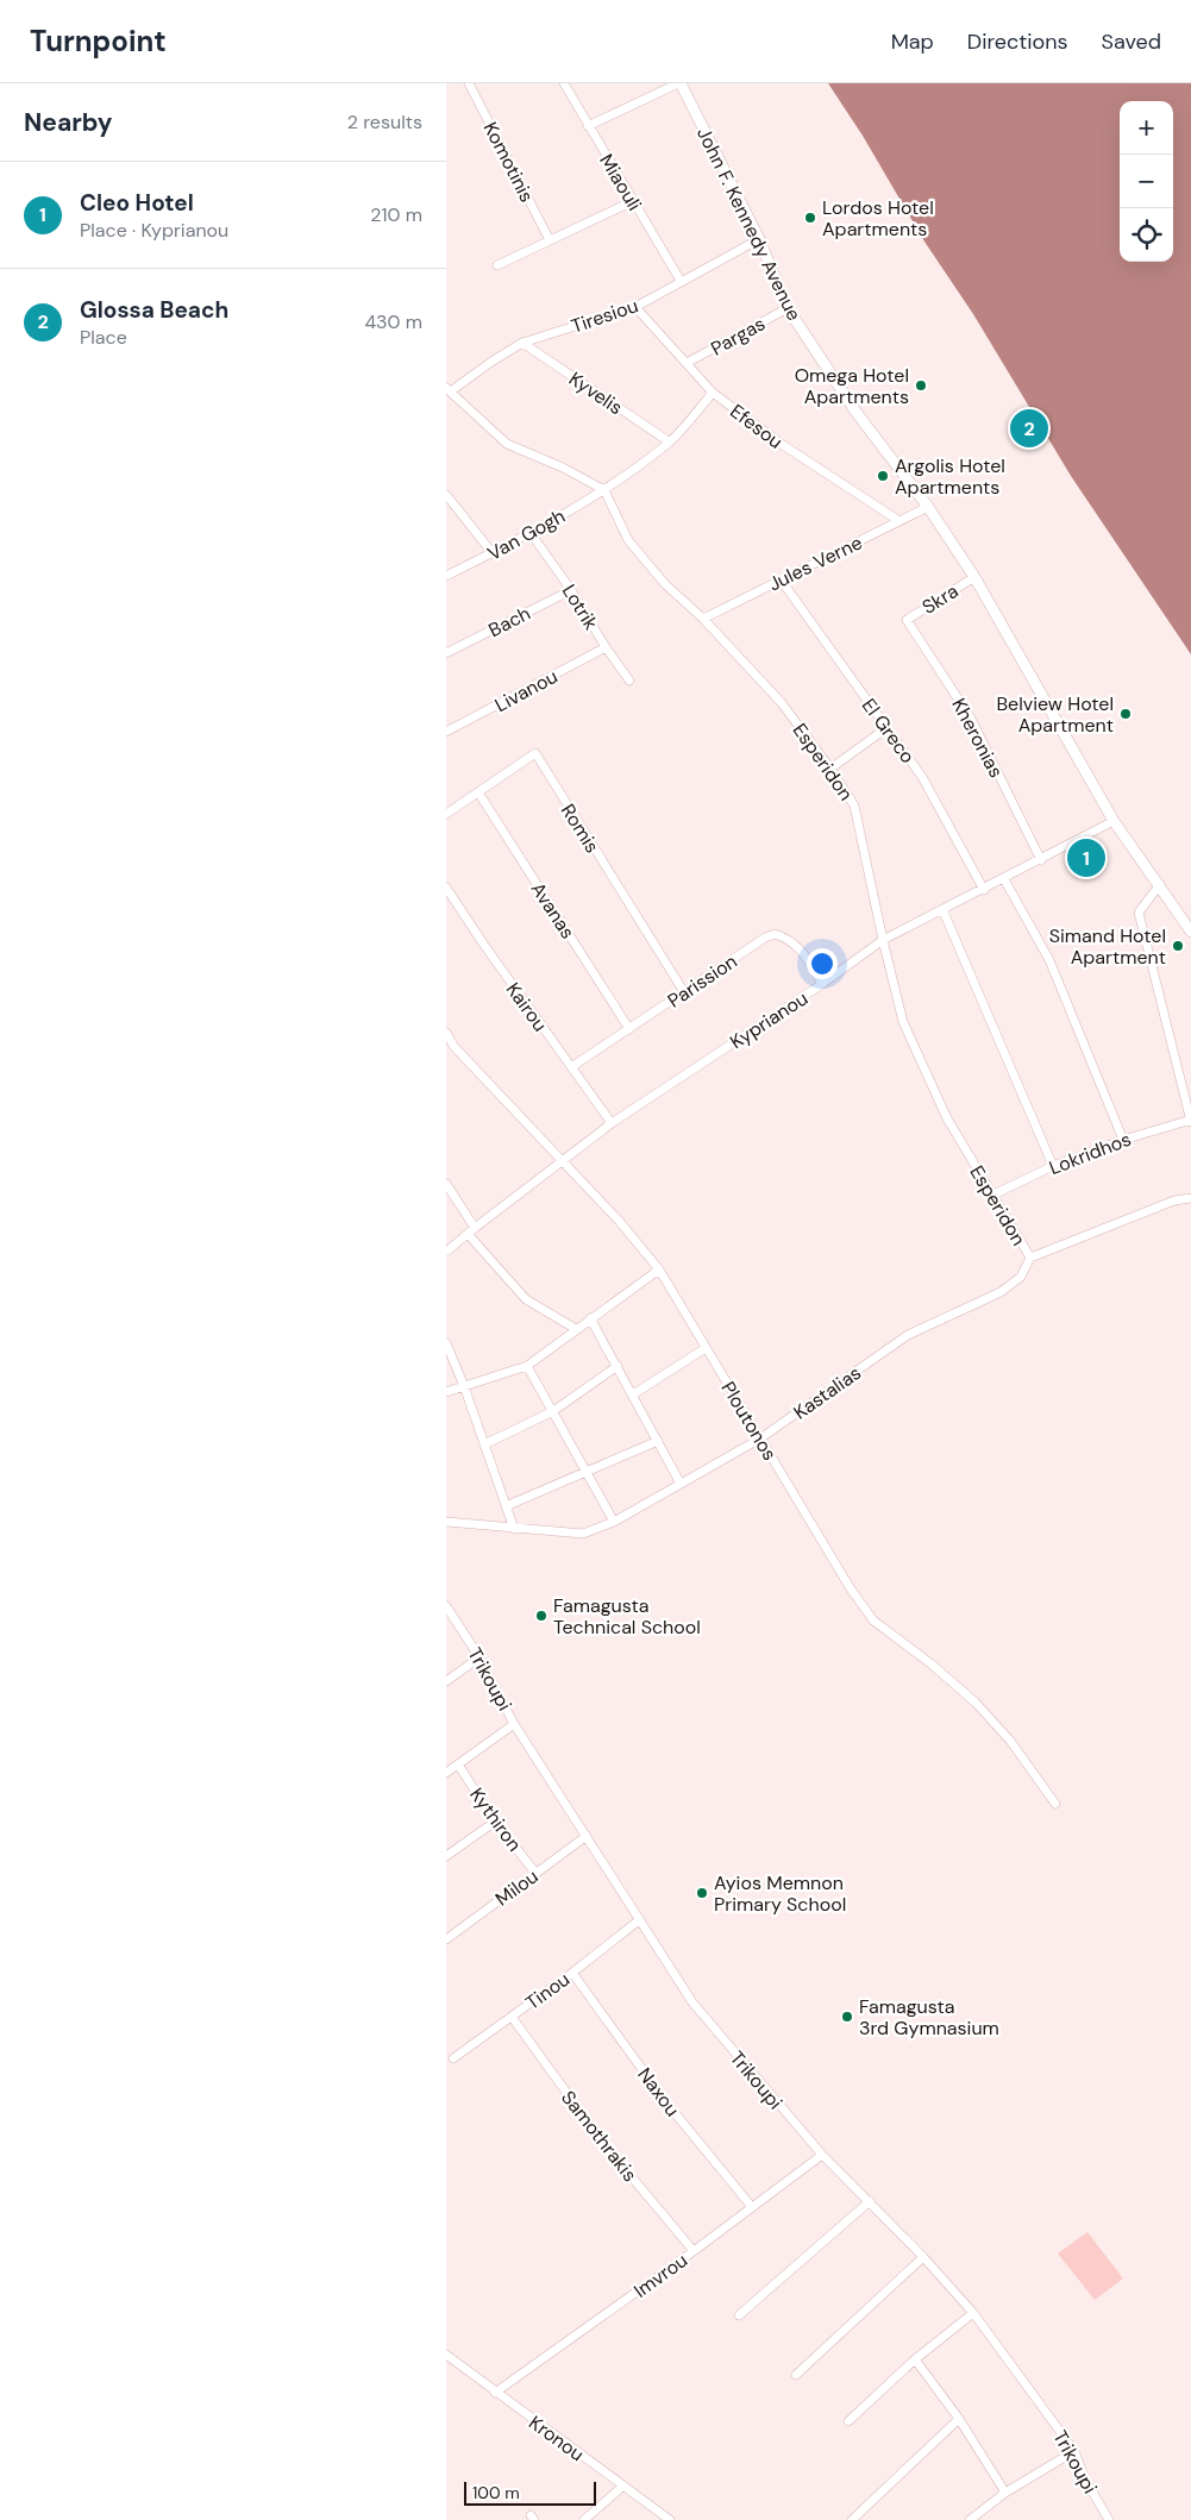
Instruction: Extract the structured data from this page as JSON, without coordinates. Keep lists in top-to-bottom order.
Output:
{
  "streets": {
    "street": [
      "Komotinis",
      "Miaouli",
      "John F. Kennedy Avenue",
      "Tiresiou",
      "Pargas",
      "Kyvelis",
      "Efesou",
      "Van Gogh",
      "Jules Verne",
      "Skra",
      "Lotrik",
      "Bach",
      "Livanou",
      "El Greco",
      "Kheronias",
      "Esperidon",
      "Romis",
      "Avanas",
      "Parission",
      "Kairou",
      "Kyprianou",
      "Lokridhos",
      "Kastalias",
      "Ploutonos",
      "Trikoupi",
      "Kythiron",
      "Milou",
      "Tinou",
      "Naxou",
      "Samothrakis",
      "Imvrou",
      "Kronou"
    ]
  },
  "crossings": [
    ["Miaouli", "Tiresiou"],
    ["John F. Kennedy Avenue", "Tiresiou"],
    ["John F. Kennedy Avenue", "Pargas"],
    ["John F. Kennedy Avenue", "Jules Verne"],
    ["John F. Kennedy Avenue", "Skra"],
    ["John F. Kennedy Avenue", "Kyprianou"],
    ["Tiresiou", "Kyvelis"],
    ["Tiresiou", "Efesou"],
    ["Pargas", "Efesou"],
    ["Kyvelis", "Van Gogh"],
    ["Efesou", "Van Gogh"],
    ["Efesou", "Jules Verne"],
    ["Van Gogh", "Lotrik"],
    ["Van Gogh", "Esperidon"],
    ["Jules Verne", "El Greco"],
    ["Jules Verne", "Esperidon"],
    ["Skra", "Kheronias"],
    ["Lotrik", "Bach"],
    ["Lotrik", "Livanou"],
    ["El Greco", "Kyprianou"],
    ["Kheronias", "Kyprianou"],
    ["Esperidon", "Kyprianou"],
    ["Esperidon", "Lokridhos"],
    ["Esperidon", "Kastalias"],
    ["Romis", "Avanas"],
    ["Romis", "Parission"],
    ["Avanas", "Parission"],
    ["Parission", "Kairou"],
    ["Parission", "Kyprianou"],
    ["Kairou", "Kyprianou"],
    ["Kyprianou", "Ploutonos"],
    ["Kastalias", "Ploutonos"],
    ["Trikoupi", "Milou"],
    ["Trikoupi", "Tinou"],
    ["Trikoupi", "Imvrou"],
    ["Kythiron", "Milou"],
    ["Tinou", "Naxou"],
    ["Tinou", "Samothrakis"],
    ["Naxou", "Imvrou"],
    ["Samothrakis", "Imvrou"],
    ["Imvrou", "Kronou"]
  ],
  "places": [
    "Lordos Hotel Apartments",
    "Omega Hotel Apartments",
    "Argolis Hotel Apartments",
    "Belview Hotel Apartment",
    "Simand Hotel Apartment",
    "Famagusta Technical School",
    "Ayios Memnon Primary School",
    "Famagusta 3rd Gymnasium"
  ],
  "scale_bar": "100 m",
  "page": {
    "header": "Turnpoint",
    "nav": ["Map", "Directions", "Saved"],
    "heading": ["Nearby", "2 results"],
    "map_buttons": ["+", "−"],
    "list": [
      {
        "mark": "1",
        "name": "Cleo Hotel",
        "note": "Place · Kyprianou",
        "value": "210 m"
      },
      {
        "mark": "2",
        "name": "Glossa Beach",
        "note": "Place",
        "value": "430 m"
      }
    ],
    "pins": ["2", "1"],
    "scale": "100 m"
  }
}
